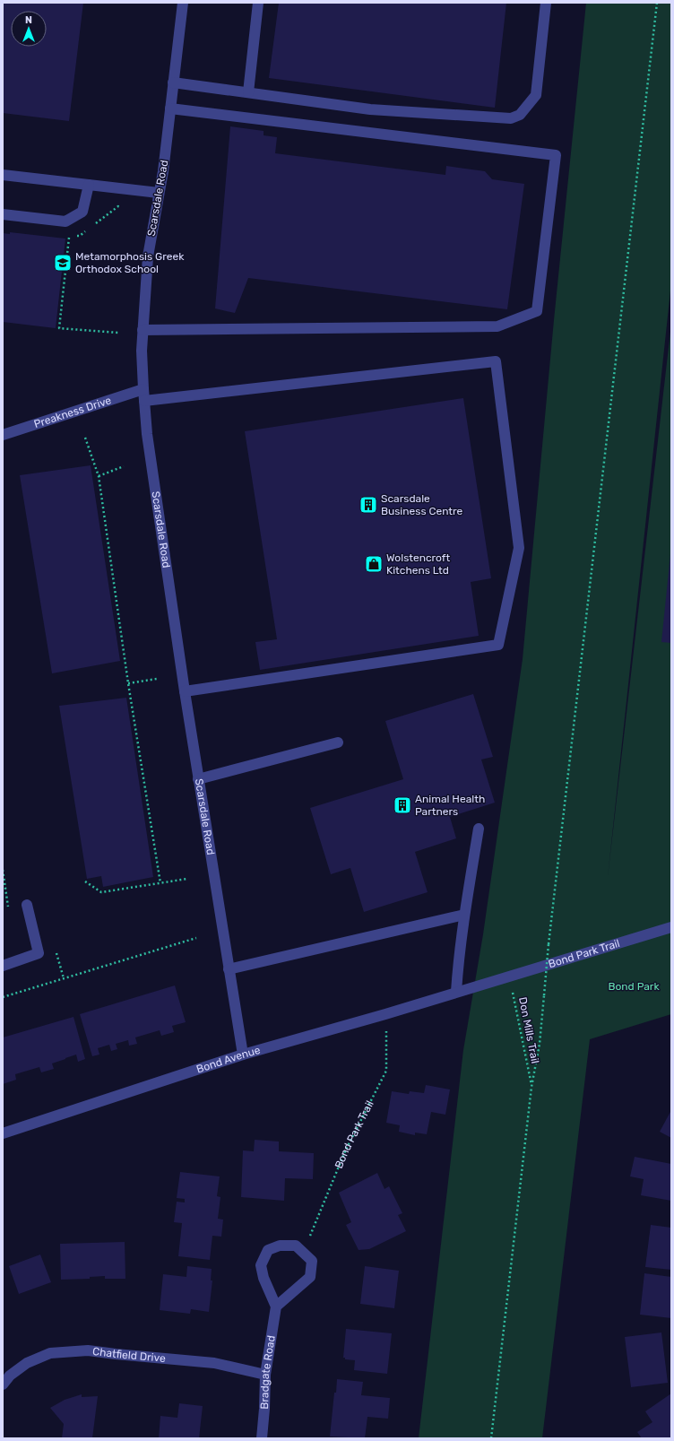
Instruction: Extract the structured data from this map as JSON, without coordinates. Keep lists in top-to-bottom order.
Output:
{
  "streets": {
    "street": [
      "Scarsdale Road",
      "Preakness Drive",
      "Bond Park Trail",
      "Bond Avenue",
      "Chatfield Drive",
      "Bradgate Road"
    ],
    "path": ["Don Mills Trail"]
  },
  "crossings": [
    ["Scarsdale Road", "Preakness Drive"],
    ["Scarsdale Road", "Bond Avenue"],
    ["Bond Park Trail", "Don Mills Trail"],
    ["Bond Park Trail", "Bond Avenue"],
    ["Chatfield Drive", "Bradgate Road"]
  ],
  "parks": ["Bond Park"],
  "places": {
    "school or university": ["Metamorphosis Greek Orthodox School"],
    "building": ["Scarsdale Business Centre", "Animal Health Partners"],
    "shop": ["Wolstencroft Kitchens Ltd"]
  },
  "north": "top"
}
